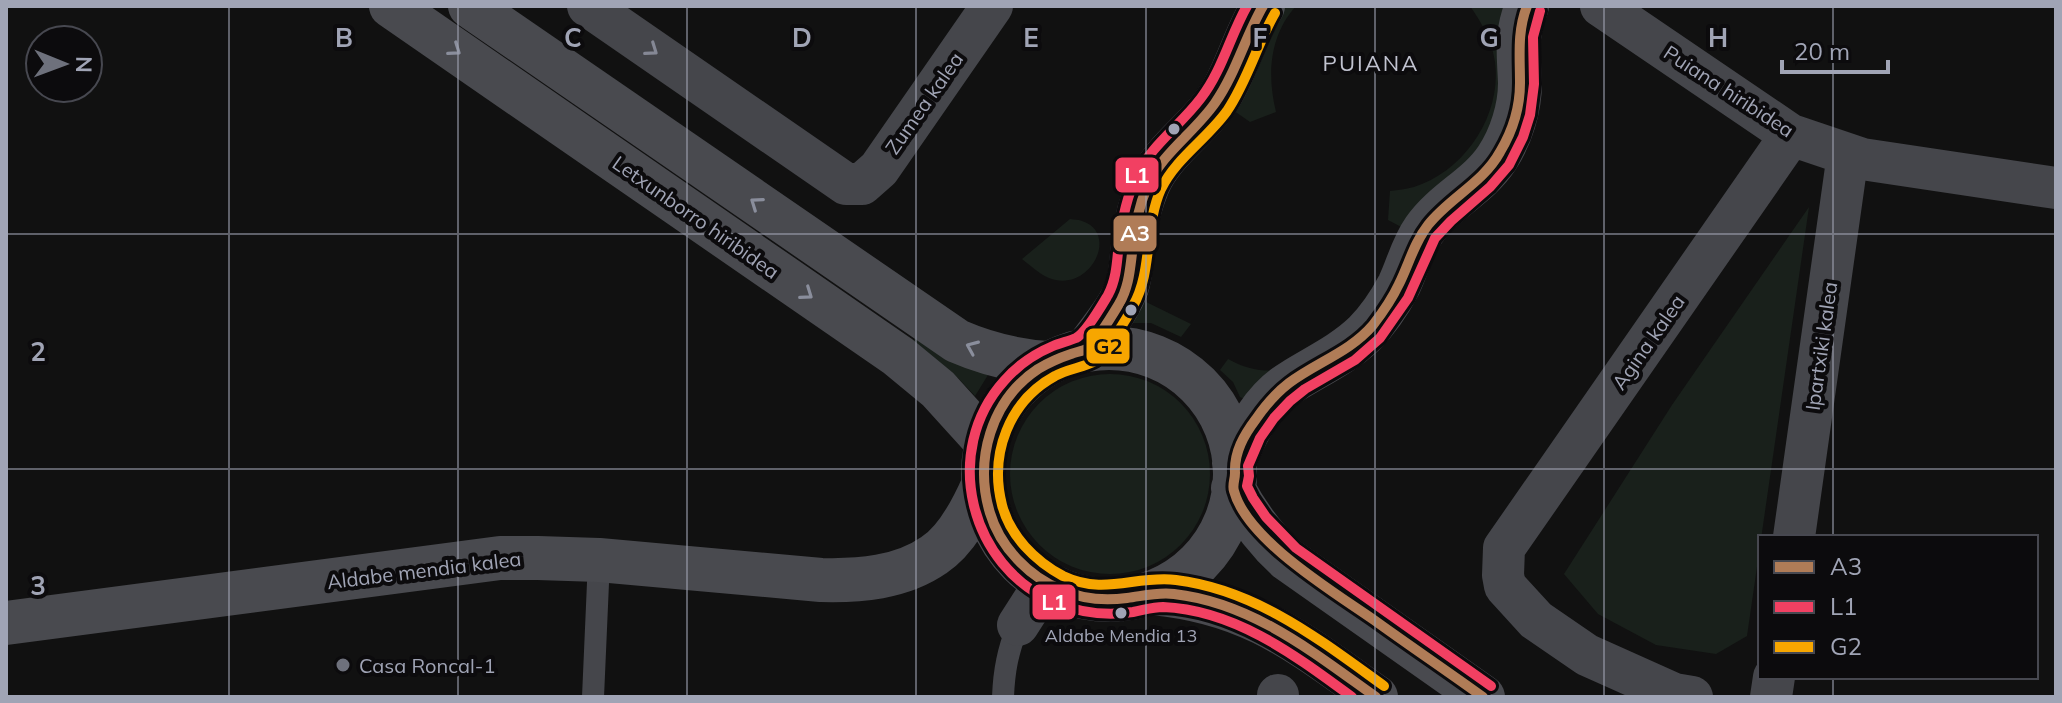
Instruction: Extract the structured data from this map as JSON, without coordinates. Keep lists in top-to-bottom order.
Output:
{
  "streets": {
    "main road": ["Letxunborro hiribidea", "Aldabe mendia kalea"],
    "street": [
      "Puiana hiribidea",
      "Zumea kalea",
      "Agina kalea",
      "Ipartxiki kalea"
    ]
  },
  "crossings": [
    ["Puiana hiribidea", "Agina kalea"],
    ["Puiana hiribidea", "Ipartxiki kalea"],
    ["Letxunborro hiribidea", "Aldabe mendia kalea"]
  ],
  "districts": ["PUIANA"],
  "places": ["Aldabe Mendia 13", "Casa Roncal-1"],
  "lines": ["transit line A3", "transit line L1", "transit line G2"],
  "legend": ["A3", "L1", "G2"],
  "scale_bar": "20 m",
  "north": "right",
  "grid": {
    "columns": [
      "B",
      "C",
      "D",
      "E",
      "F",
      "G",
      "H"
    ],
    "rows": ["2", "3"]
  }
}
